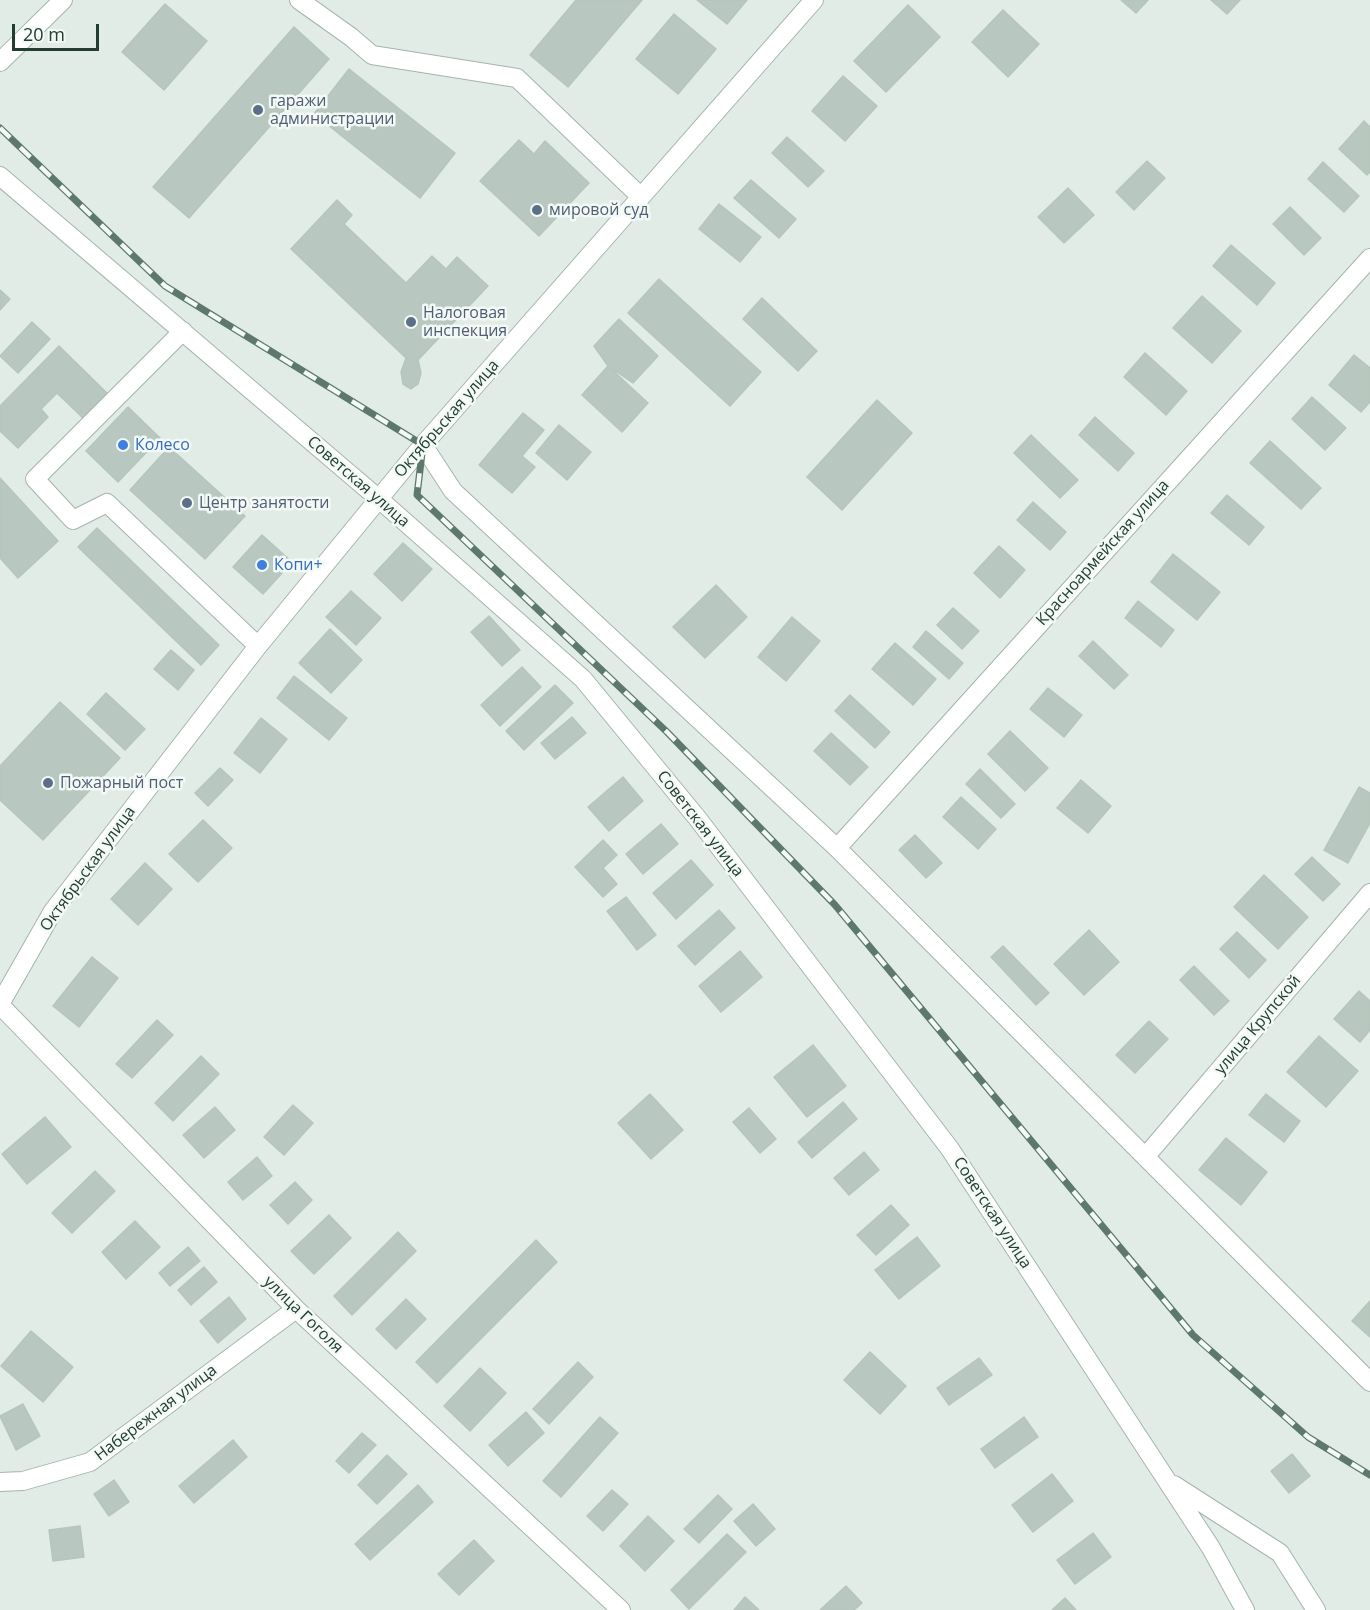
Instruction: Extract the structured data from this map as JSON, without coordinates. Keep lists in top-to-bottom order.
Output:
{
  "streets": {
    "street": [
      "Октябрьская улица",
      "Советская улица",
      "Красноармейская улица",
      "улица Крупской",
      "улица Гоголя",
      "Набережная улица"
    ]
  },
  "crossings": [
    ["Октябрьская улица", "Советская улица"],
    ["Октябрьская улица", "улица Гоголя"],
    ["улица Гоголя", "Набережная улица"]
  ],
  "places": [
    "гаражи администрации",
    "мировой суд",
    "Налоговая инспекция",
    "Колесо",
    "Центр занятости",
    "Копи+",
    "Пожарный пост"
  ],
  "scale_bar": "20 m"
}
